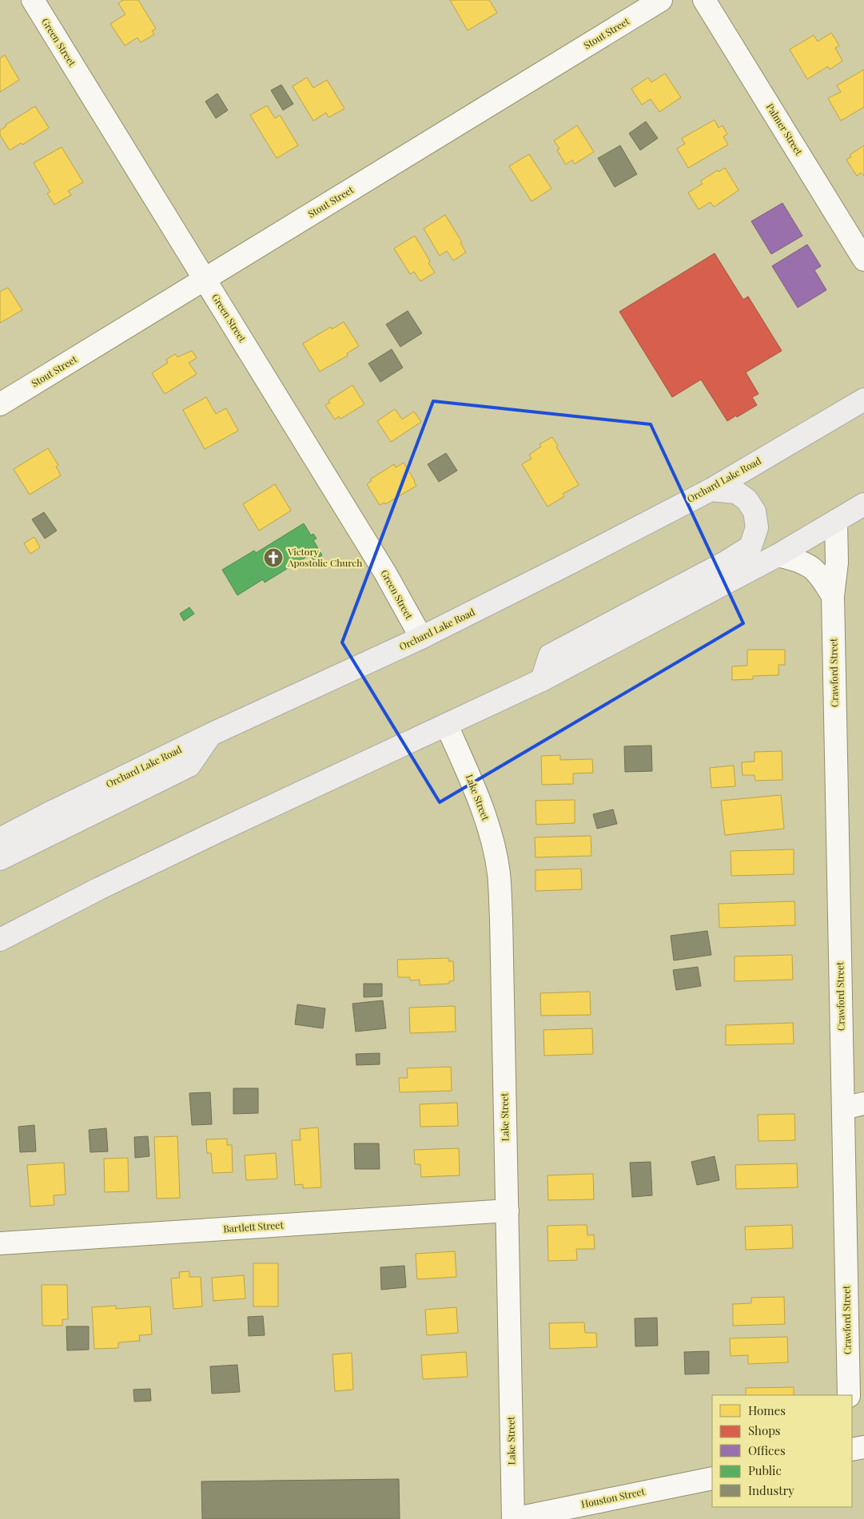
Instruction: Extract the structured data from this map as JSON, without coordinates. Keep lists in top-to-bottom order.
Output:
{
  "streets": {
    "main road": ["Orchard Lake Road"],
    "street": [
      "Stout Street",
      "Green Street",
      "Palmer Street",
      "Crawford Street",
      "Lake Street",
      "Bartlett Street",
      "Houston Street"
    ]
  },
  "crossings": [
    ["Stout Street", "Green Street"],
    ["Green Street", "Orchard Lake Road"],
    ["Lake Street", "Bartlett Street"],
    ["Lake Street", "Houston Street"]
  ],
  "places": {
    "church": ["Victory Apostolic Church"]
  },
  "legend": [
    "Homes",
    "Shops",
    "Offices",
    "Public",
    "Industry"
  ]
}
